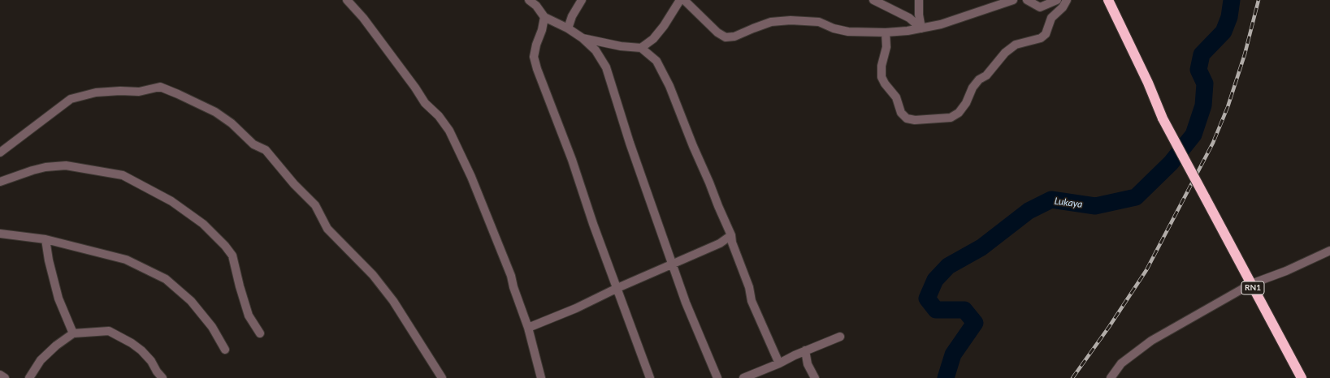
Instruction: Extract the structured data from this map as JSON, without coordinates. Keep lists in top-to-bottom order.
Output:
{
  "streets": {
    "highway": ["RN1"]
  },
  "water": ["Lukaya"]
}
